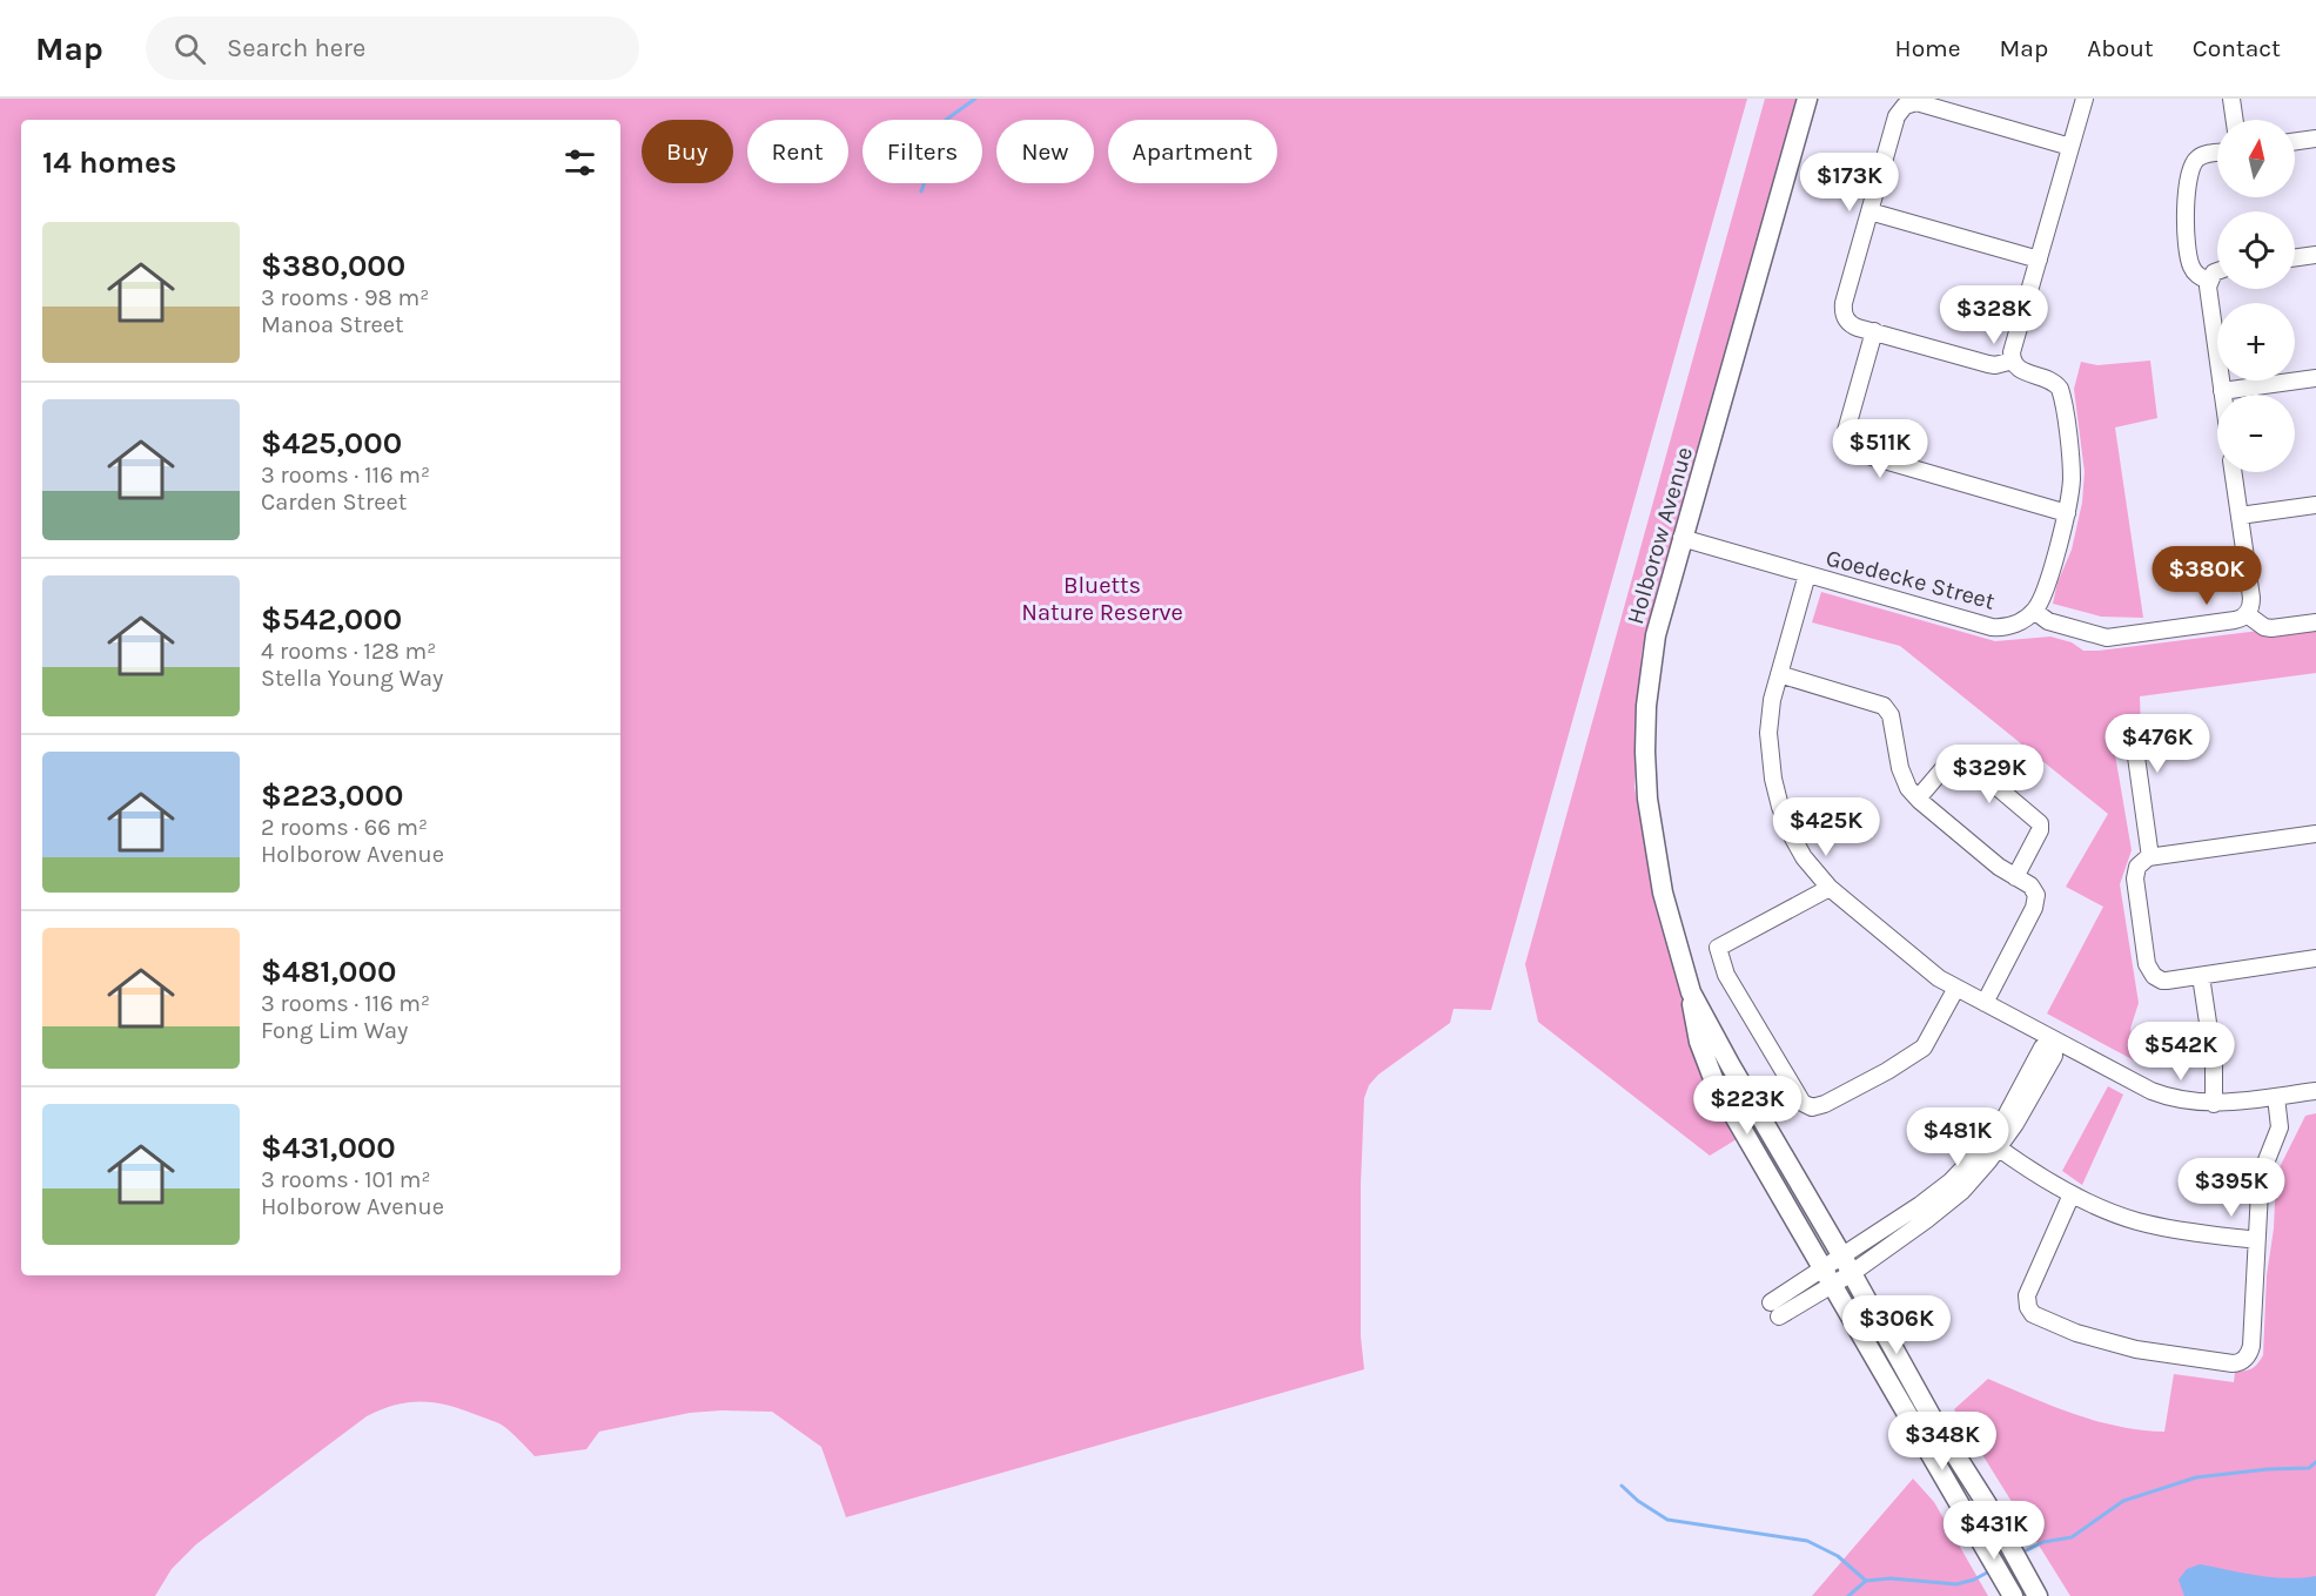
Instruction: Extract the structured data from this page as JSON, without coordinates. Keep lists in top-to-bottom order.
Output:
{
  "streets": {
    "main road": ["Holborow Avenue"],
    "street": ["Goedecke Street"]
  },
  "crossings": [
    ["Holborow Avenue", "Goedecke Street"]
  ],
  "parks": ["Bluetts Nature Reserve"],
  "north": "top",
  "page": {
    "header": "Map",
    "search": "Search here",
    "nav": [
      "Home",
      "Map",
      "About",
      "Contact"
    ],
    "map_buttons": ["+", "−"],
    "chip": [
      "Buy",
      "Rent",
      "Filters",
      "New",
      "Apartment"
    ],
    "heading": "14 homes",
    "price": [
      "$173K",
      "$328K",
      "$511K",
      "$380K",
      "$476K",
      "$329K",
      "$425K",
      "$542K",
      "$223K",
      "$481K",
      "$395K",
      "$306K",
      "$348K",
      "$431K"
    ],
    "list": [
      {
        "name": "$380,000",
        "note": "3 rooms · 98 m² · Manoa Street"
      },
      {
        "name": "$425,000",
        "note": "3 rooms · 116 m² · Carden Street"
      },
      {
        "name": "$542,000",
        "note": "4 rooms · 128 m² · Stella Young Way"
      },
      {
        "name": "$223,000",
        "note": "2 rooms · 66 m² · Holborow Avenue"
      },
      {
        "name": "$481,000",
        "note": "3 rooms · 116 m² · Fong Lim Way"
      },
      {
        "name": "$431,000",
        "note": "3 rooms · 101 m² · Holborow Avenue"
      }
    ]
  }
}
